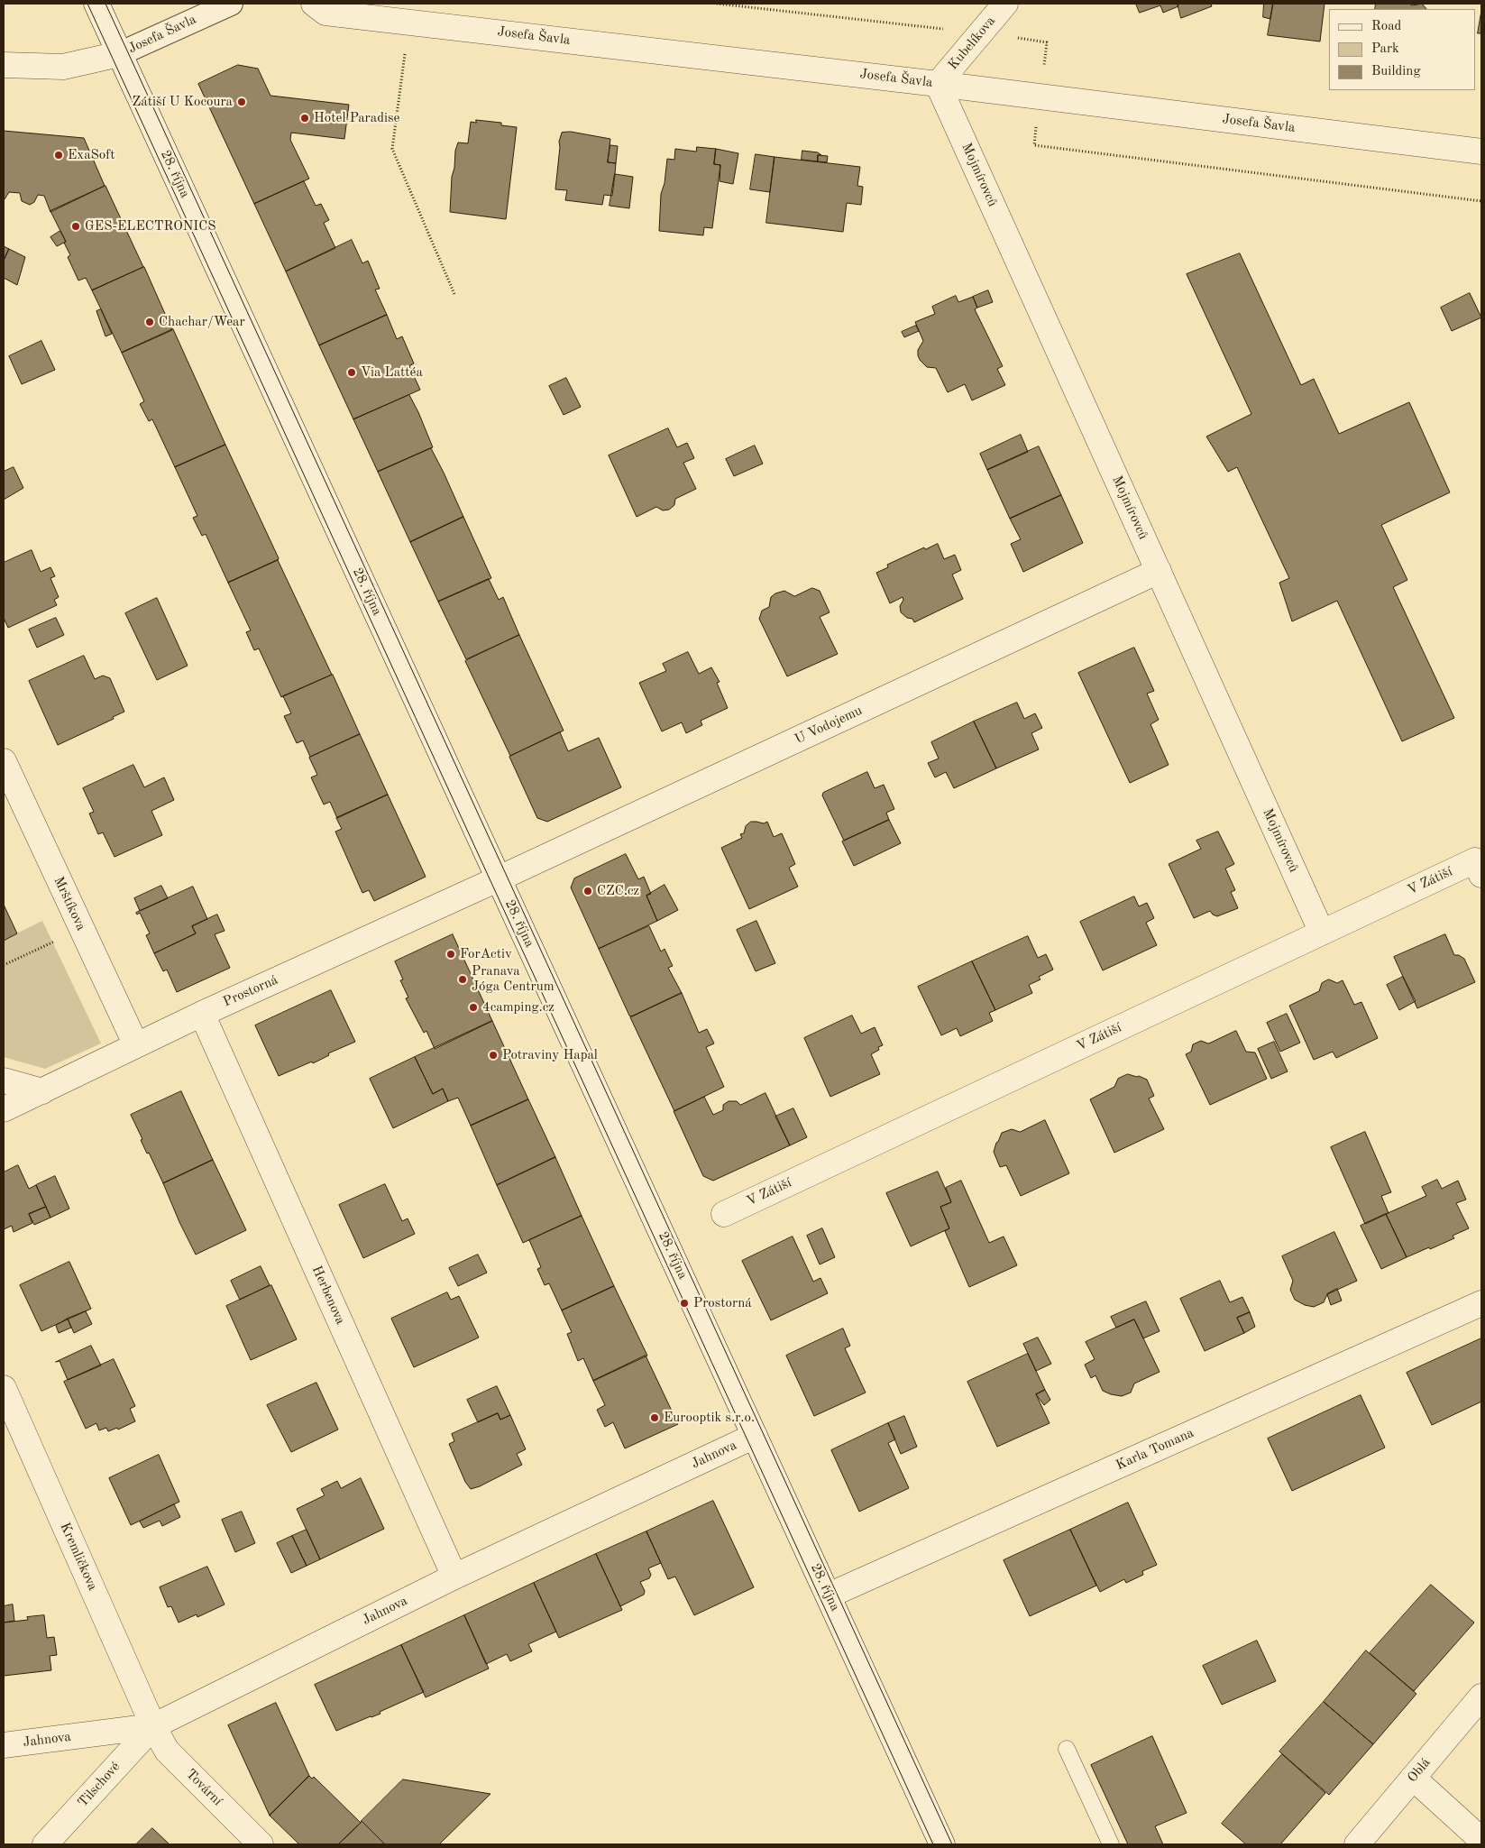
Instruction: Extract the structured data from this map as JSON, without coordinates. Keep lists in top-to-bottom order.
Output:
{
  "streets": {
    "street": [
      "Josefa Šavla",
      "Kubelíkova",
      "28. října",
      "Mojmírovců",
      "U Vodojemu",
      "V Zátiší",
      "Mrštíkova",
      "Prostorná",
      "Herbenova",
      "Karla Tomana",
      "Jahnova",
      "Kremličkova",
      "Oblá",
      "Tilschové",
      "Tovární"
    ]
  },
  "crossings": [
    ["Josefa Šavla", "Kubelíkova"],
    ["Josefa Šavla", "28. října"],
    ["Josefa Šavla", "Mojmírovců"],
    ["Kubelíkova", "Mojmírovců"],
    ["28. října", "U Vodojemu"],
    ["28. října", "Prostorná"],
    ["28. října", "Karla Tomana"],
    ["28. října", "Jahnova"],
    ["Mojmírovců", "U Vodojemu"],
    ["Mojmírovců", "V Zátiší"],
    ["U Vodojemu", "Prostorná"],
    ["Mrštíkova", "Prostorná"],
    ["Prostorná", "Herbenova"],
    ["Herbenova", "Jahnova"],
    ["Jahnova", "Kremličkova"],
    ["Jahnova", "Tilschové"],
    ["Jahnova", "Tovární"],
    ["Kremličkova", "Tilschové"],
    ["Kremličkova", "Tovární"],
    ["Tilschové", "Tovární"]
  ],
  "places": [
    "Zátiší U Kocoura",
    "Hotel Paradise",
    "ExaSoft",
    "GES-ELECTRONICS",
    "Chachar/Wear",
    "Via Lattéa",
    "CZC.cz",
    "ForActiv",
    "Pranava Jóga Centrum",
    "4camping.cz",
    "Potraviny Hapal",
    "Prostorná",
    "Eurooptik s.r.o."
  ],
  "legend": ["Road", "Park", "Building"]
}
